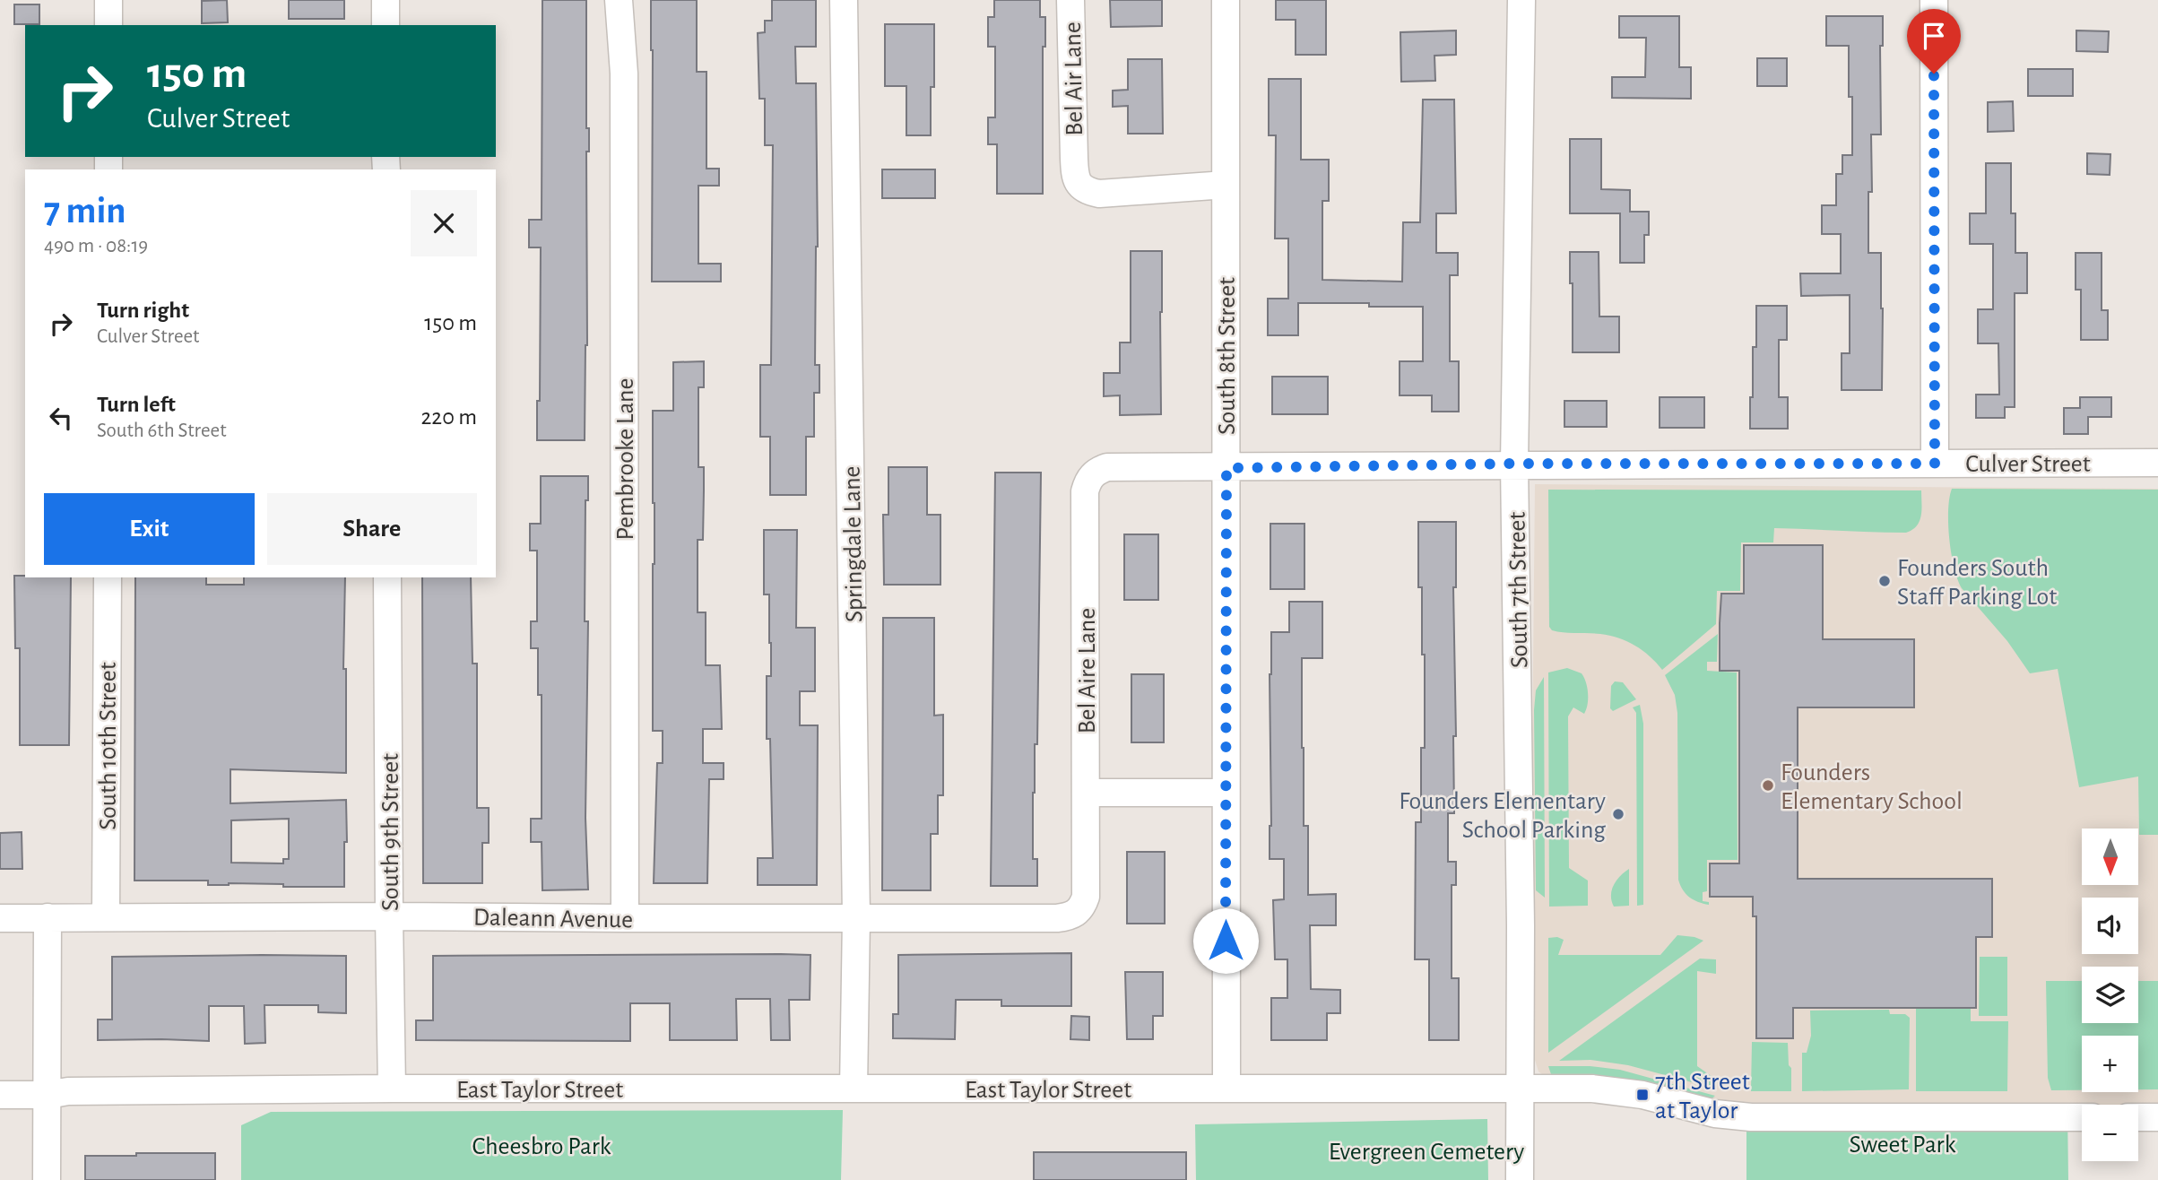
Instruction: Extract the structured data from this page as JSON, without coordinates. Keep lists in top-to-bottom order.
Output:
{
  "streets": {
    "street": [
      "Bel Air Lane",
      "South 8th Street",
      "Pembrooke Lane",
      "Culver Street",
      "Springdale Lane",
      "South 7th Street",
      "Bel Aire Lane",
      "South 10th Street",
      "South 9th Street",
      "Daleann Avenue",
      "East Taylor Street"
    ]
  },
  "crossings": [
    ["Bel Air Lane", "South 8th Street"],
    ["South 8th Street", "Culver Street"],
    ["South 8th Street", "East Taylor Street"],
    ["Pembrooke Lane", "Daleann Avenue"],
    ["Culver Street", "South 7th Street"],
    ["Culver Street", "Bel Aire Lane"],
    ["Springdale Lane", "Daleann Avenue"],
    ["Springdale Lane", "East Taylor Street"],
    ["South 7th Street", "East Taylor Street"],
    ["Bel Aire Lane", "Daleann Avenue"],
    ["South 10th Street", "Daleann Avenue"],
    ["South 9th Street", "Daleann Avenue"],
    ["South 9th Street", "East Taylor Street"]
  ],
  "parks": ["Sweet Park", "Cheesbro Park", "Evergreen Cemetery"],
  "places": {
    "other": ["Founders South Staff Parking Lot", "Founders Elementary School", "Founders Elementary School Parking"],
    "transit": ["7th Street at Taylor"]
  },
  "north": "bottom",
  "page": {
    "turn": ["150 m", "Culver Street"],
    "heading": ["7 min", "490 m · 08:19"],
    "list": [
      {
        "name": "Turn right",
        "note": "Culver Street",
        "value": "150 m"
      },
      {
        "name": "Turn left",
        "note": "South 6th Street",
        "value": "220 m"
      }
    ],
    "buttons": ["Exit", "Share"],
    "map_buttons": ["+", "−"]
  }
}
